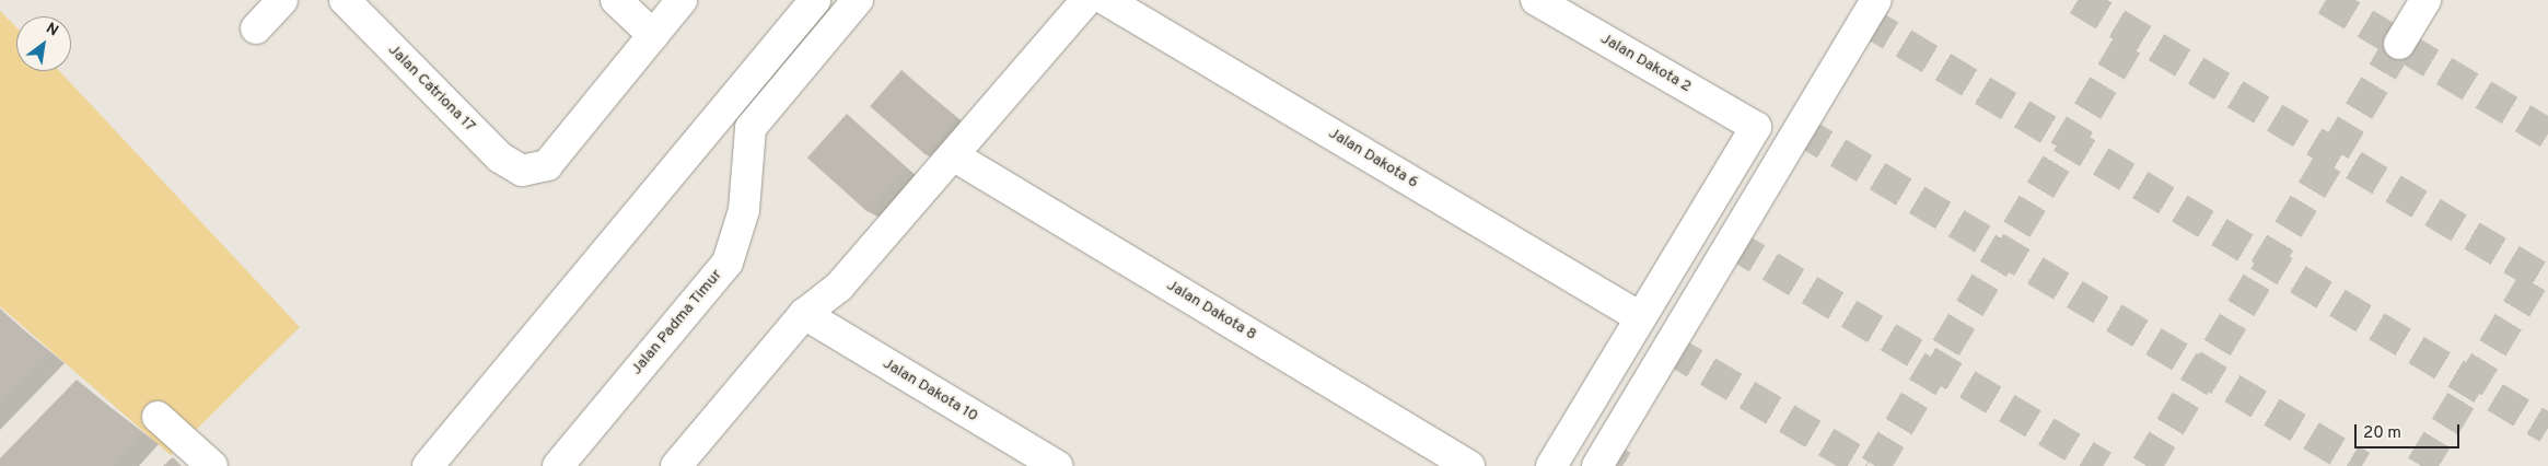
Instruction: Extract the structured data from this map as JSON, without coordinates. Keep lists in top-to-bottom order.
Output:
{
  "streets": {
    "street": [
      "Jalan Dakota 2",
      "Jalan Catriona 17",
      "Jalan Dakota 6",
      "Jalan Dakota 8",
      "Jalan Padma Timur",
      "Jalan Dakota 10"
    ]
  },
  "crossings": [
    ["Jalan Dakota 2", "Jalan Dakota 6"]
  ],
  "scale_bar": "20 m",
  "north": "top right"
}
